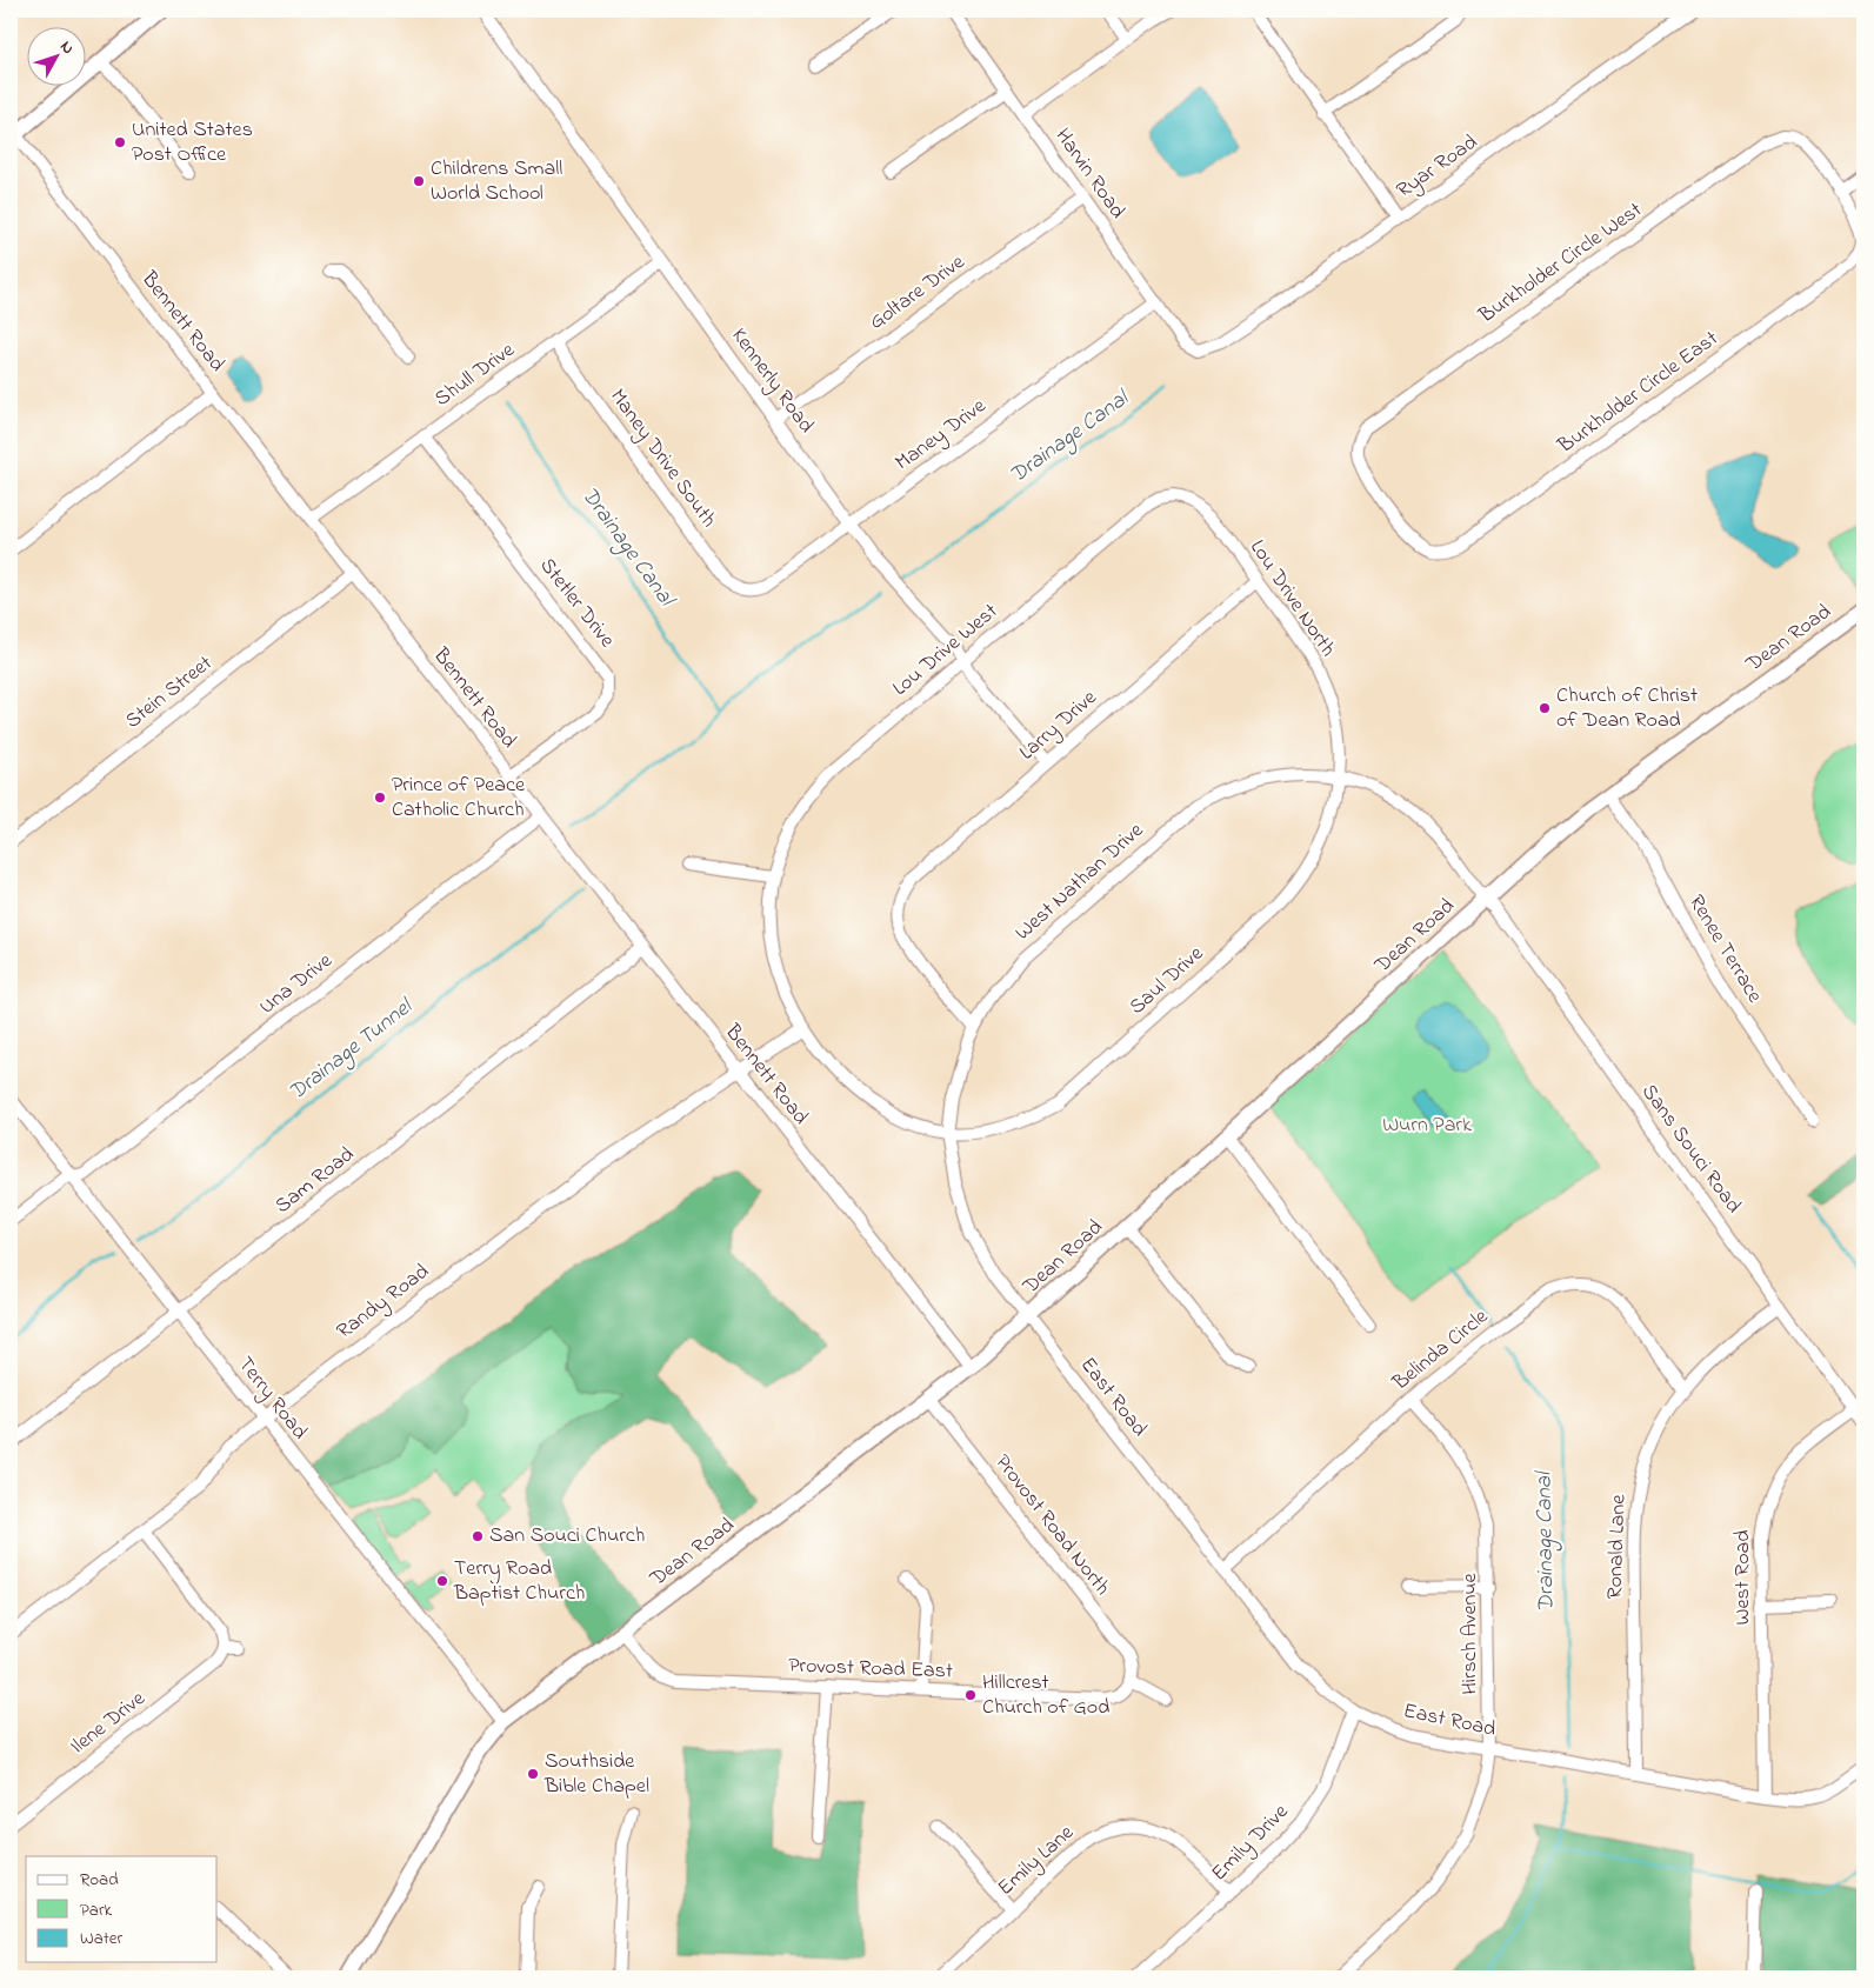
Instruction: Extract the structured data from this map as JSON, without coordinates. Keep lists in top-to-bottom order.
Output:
{
  "streets": {
    "main road": ["Dean Road"],
    "street": [
      "Ryar Road",
      "Harvin Road",
      "Burkholder Circle West",
      "Goltare Drive",
      "Bennett Road",
      "Shull Drive",
      "Kennerly Road",
      "Burkholder Circle East",
      "Maney Drive",
      "Maney Drive South",
      "Lou Drive North",
      "Stetler Drive",
      "Lou Drive West",
      "Stein Street",
      "Larry Drive",
      "West Nathan Drive",
      "Renee Terrace",
      "Saul Drive",
      "Una Drive",
      "Sans Souci Road",
      "Sam Road",
      "Randy Road",
      "Belinda Circle",
      "East Road",
      "Terry Road",
      "Provost Road North",
      "Ronald Lane",
      "West Road",
      "Hirsch Avenue",
      "Provost Road East",
      "Ilene Drive",
      "Emily Drive",
      "Emily Lane"
    ]
  },
  "crossings": [
    ["Ryar Road", "Harvin Road"],
    ["Harvin Road", "Goltare Drive"],
    ["Harvin Road", "Maney Drive"],
    ["Burkholder Circle West", "Burkholder Circle East"],
    ["Goltare Drive", "Kennerly Road"],
    ["Bennett Road", "Shull Drive"],
    ["Bennett Road", "Stetler Drive"],
    ["Bennett Road", "Dean Road"],
    ["Bennett Road", "Stein Street"],
    ["Bennett Road", "Una Drive"],
    ["Bennett Road", "Sam Road"],
    ["Bennett Road", "Randy Road"],
    ["Shull Drive", "Kennerly Road"],
    ["Shull Drive", "Maney Drive South"],
    ["Shull Drive", "Stetler Drive"],
    ["Kennerly Road", "Maney Drive"],
    ["Kennerly Road", "Lou Drive West"],
    ["Kennerly Road", "Larry Drive"],
    ["Maney Drive", "Maney Drive South"],
    ["Lou Drive North", "Lou Drive West"],
    ["Lou Drive North", "Larry Drive"],
    ["Lou Drive North", "West Nathan Drive"],
    ["Lou Drive North", "Saul Drive"],
    ["Lou Drive North", "Sans Souci Road"],
    ["Dean Road", "Renee Terrace"],
    ["Dean Road", "Sans Souci Road"],
    ["Dean Road", "East Road"],
    ["Dean Road", "Terry Road"],
    ["Dean Road", "Provost Road North"],
    ["Dean Road", "Provost Road East"],
    ["Lou Drive West", "West Nathan Drive"],
    ["Lou Drive West", "Saul Drive"],
    ["Lou Drive West", "Randy Road"],
    ["Lou Drive West", "East Road"],
    ["Larry Drive", "West Nathan Drive"],
    ["West Nathan Drive", "Saul Drive"],
    ["West Nathan Drive", "Sans Souci Road"],
    ["West Nathan Drive", "East Road"],
    ["Saul Drive", "Sans Souci Road"],
    ["Saul Drive", "East Road"],
    ["Una Drive", "Terry Road"],
    ["Sans Souci Road", "Ronald Lane"],
    ["Sans Souci Road", "West Road"],
    ["Sam Road", "Terry Road"],
    ["Randy Road", "Terry Road"],
    ["Belinda Circle", "East Road"],
    ["Belinda Circle", "Ronald Lane"],
    ["Belinda Circle", "Hirsch Avenue"],
    ["East Road", "Ronald Lane"],
    ["East Road", "West Road"],
    ["East Road", "Hirsch Avenue"],
    ["East Road", "Emily Drive"],
    ["Provost Road North", "Provost Road East"],
    ["Emily Drive", "Emily Lane"]
  ],
  "water": ["Drainage Canal", "Drainage Tunnel"],
  "parks": ["Wurn Park"],
  "places": [
    "United States Post Office",
    "Childrens Small World School",
    "Church of Christ of Dean Road",
    "Prince of Peace Catholic Church",
    "San Souci Church",
    "Terry Road Baptist Church",
    "Hillcrest Church of God",
    "Southside Bible Chapel"
  ],
  "legend": ["Road", "Park", "Water"],
  "north": "top right"
}
